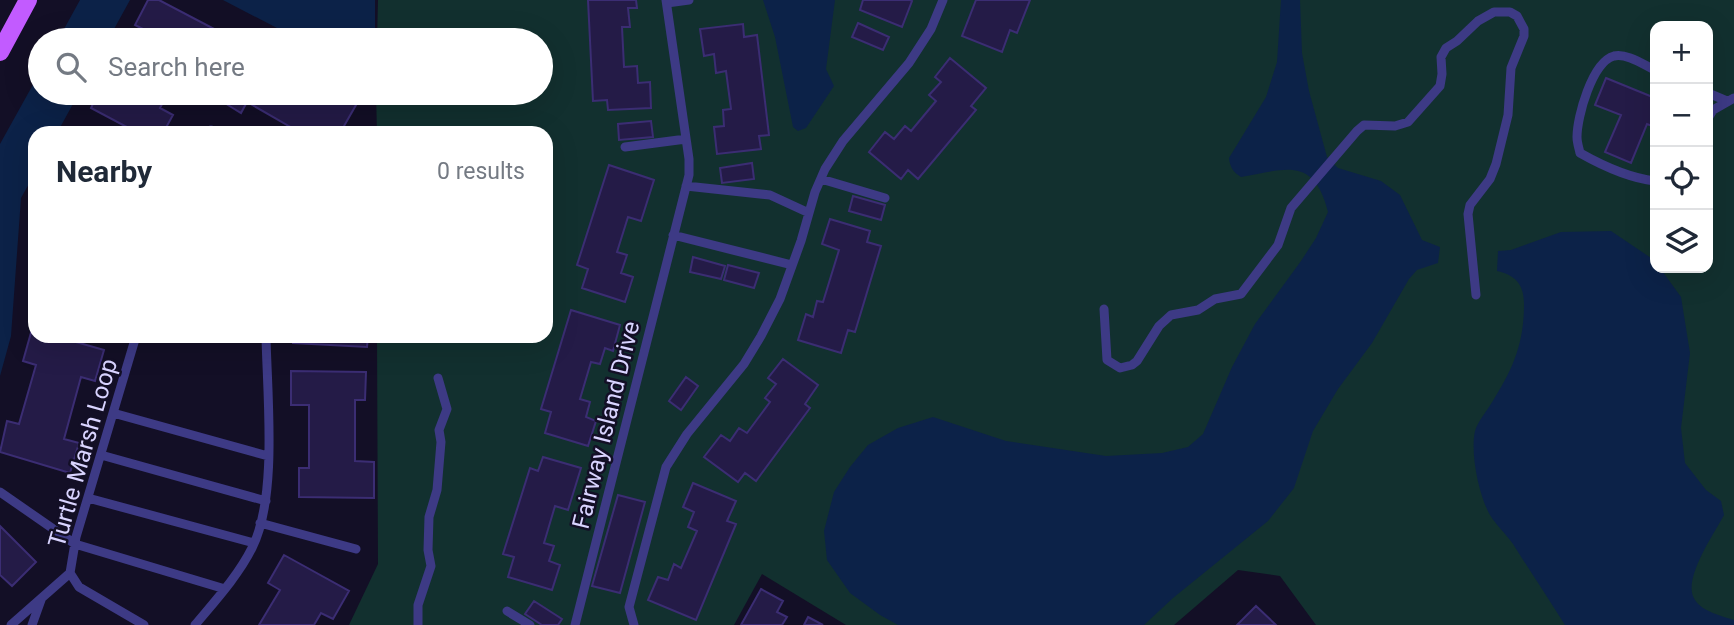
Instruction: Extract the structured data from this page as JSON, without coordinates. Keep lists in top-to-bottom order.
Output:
{
  "streets": {
    "lane": ["Fairway Island Drive", "Turtle Marsh Loop"]
  },
  "page": {
    "map_buttons": ["+", "−"],
    "search": "Search here",
    "heading": ["Nearby", "0 results"]
  }
}
